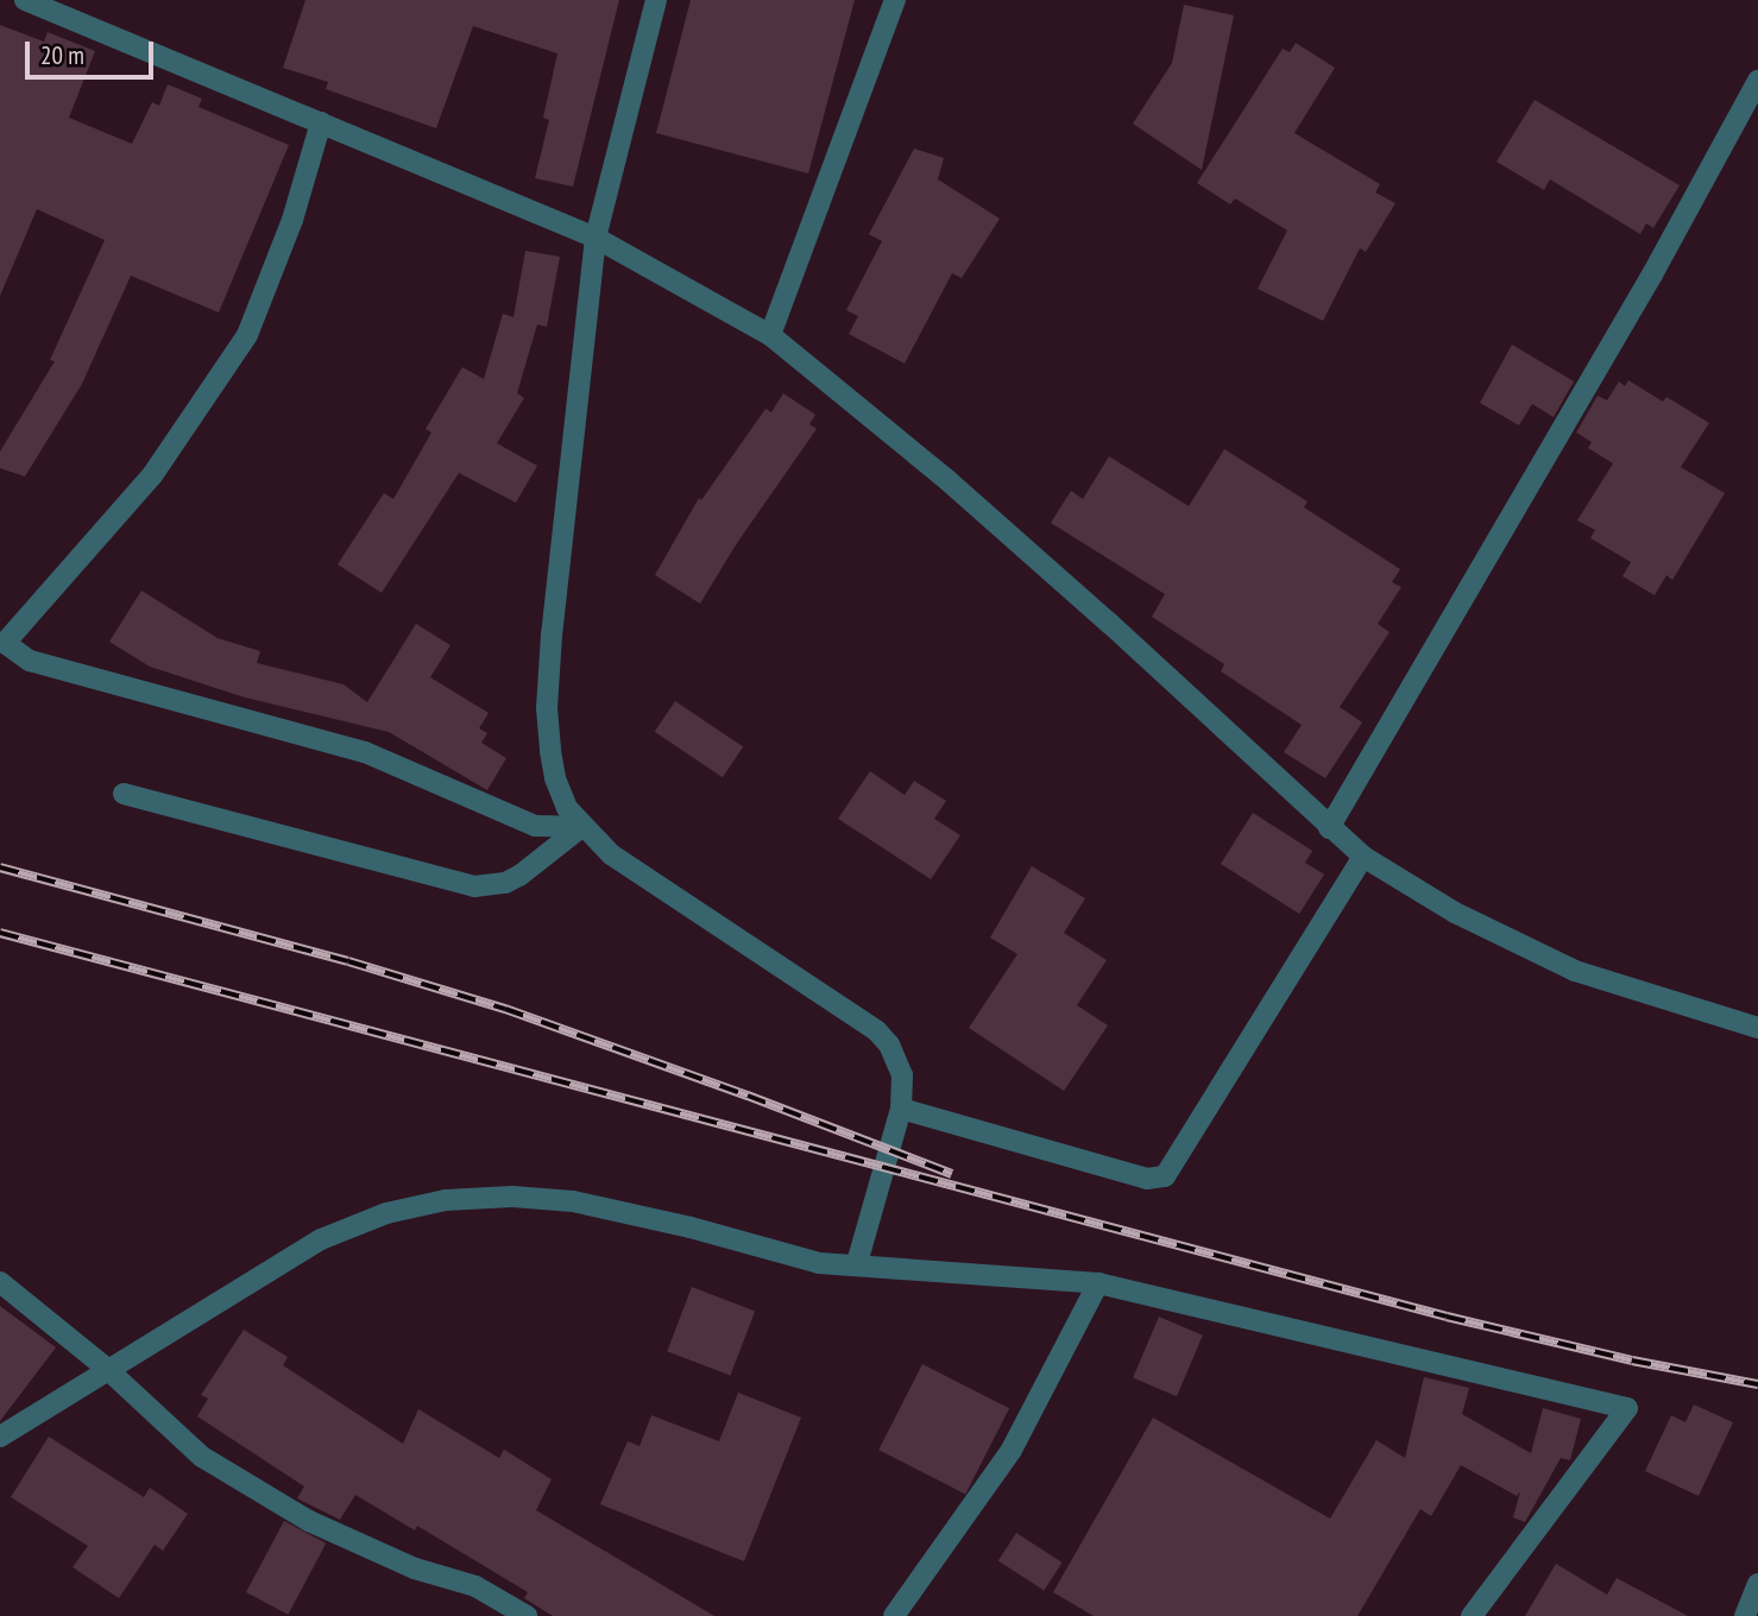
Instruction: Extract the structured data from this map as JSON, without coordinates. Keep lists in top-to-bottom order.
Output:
{
  "scale_bar": "20 m"
}
